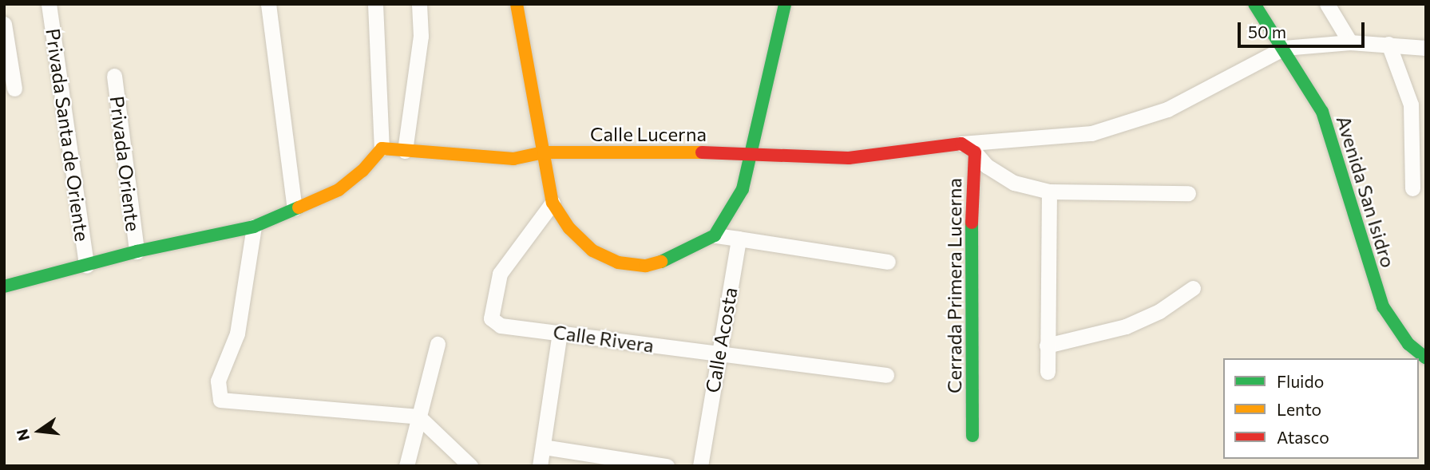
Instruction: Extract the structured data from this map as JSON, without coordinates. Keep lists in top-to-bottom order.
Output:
{
  "streets": {
    "street": [
      "Calle Lucerna",
      "Privada Santa de Oriente",
      "Privada Oriente",
      "Avenida San Isidro",
      "Cerrada Primera Lucerna",
      "Calle Rivera",
      "Calle Acosta"
    ]
  },
  "crossings": [
    ["Calle Lucerna", "Cerrada Primera Lucerna"],
    ["Calle Rivera", "Calle Acosta"]
  ],
  "legend": ["Fluido", "Lento", "Atasco"],
  "scale_bar": "50 m",
  "north": "left"
}
